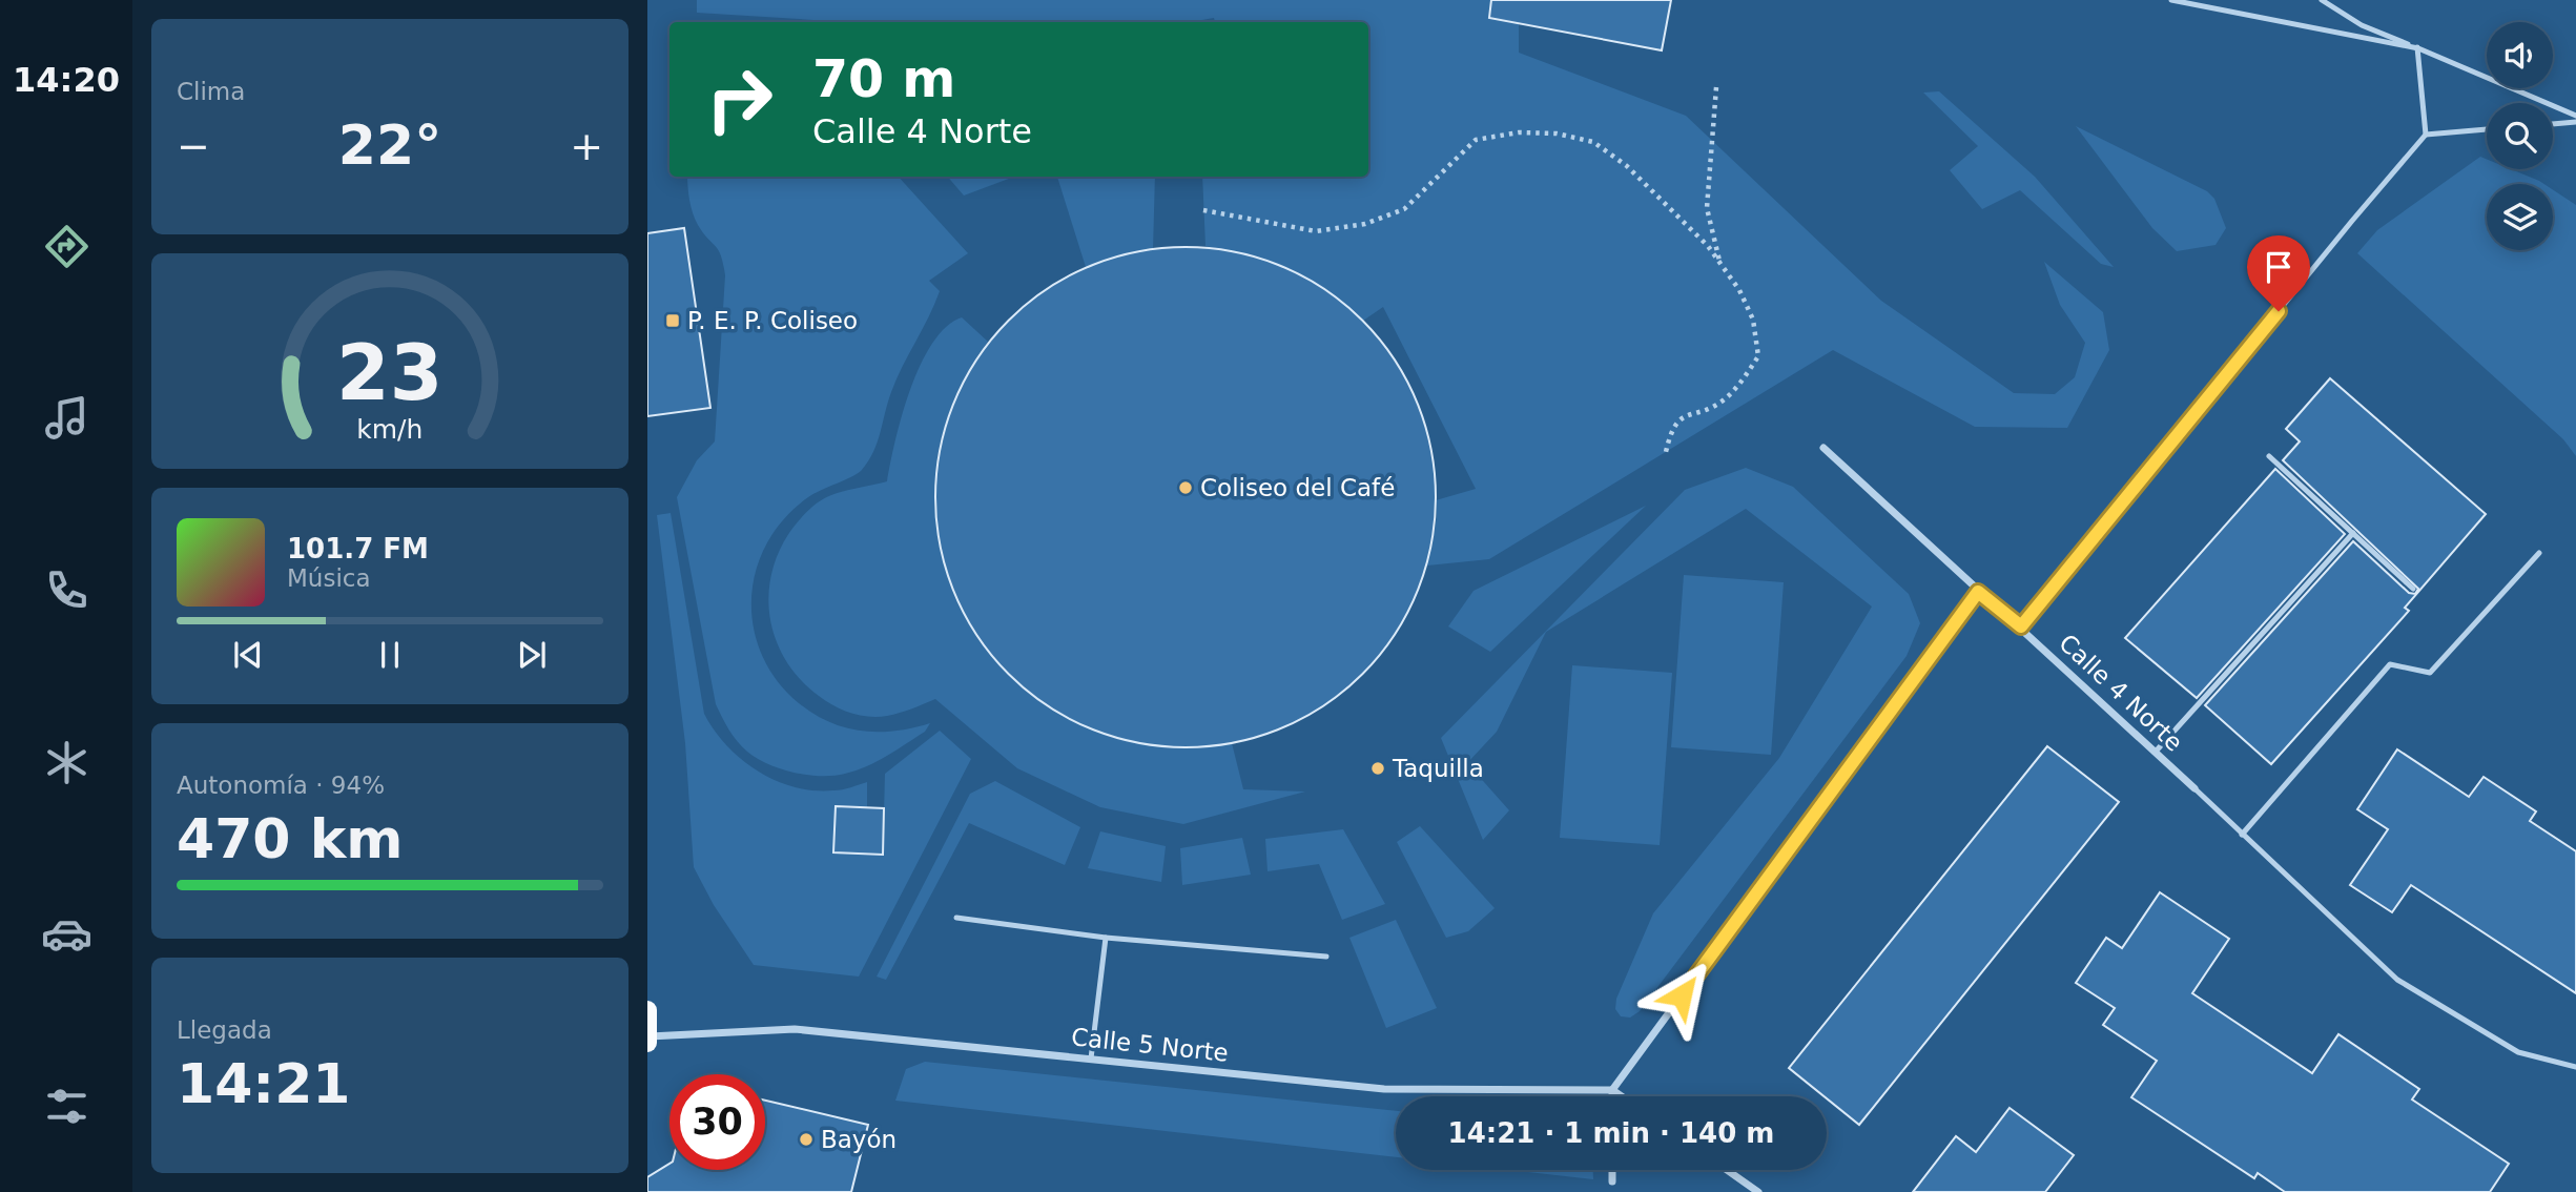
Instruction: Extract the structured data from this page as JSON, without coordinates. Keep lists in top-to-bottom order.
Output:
{
  "streets": {
    "street": ["Calle 4 Norte", "Calle 5 Norte"]
  },
  "places": {
    "transit": ["P. E. P. Coliseo"],
    "other": ["Coliseo del Café", "Taquilla", "Bayón"]
  },
  "page": {
    "tabs": "14:20",
    "tile": [
      "Clima",
      ["Autonomía · 94%", "470 km"],
      ["Llegada", "14:21"]
    ],
    "turn": ["70 m", "Calle 4 Norte"],
    "heat": ["−", "22°", "+"],
    "song": ["101.7 FM", "Música"],
    "limit": "30",
    "trip": "14:21 · 1 min · 140 m",
    "gauge": ["23", "km/h"]
  }
}
